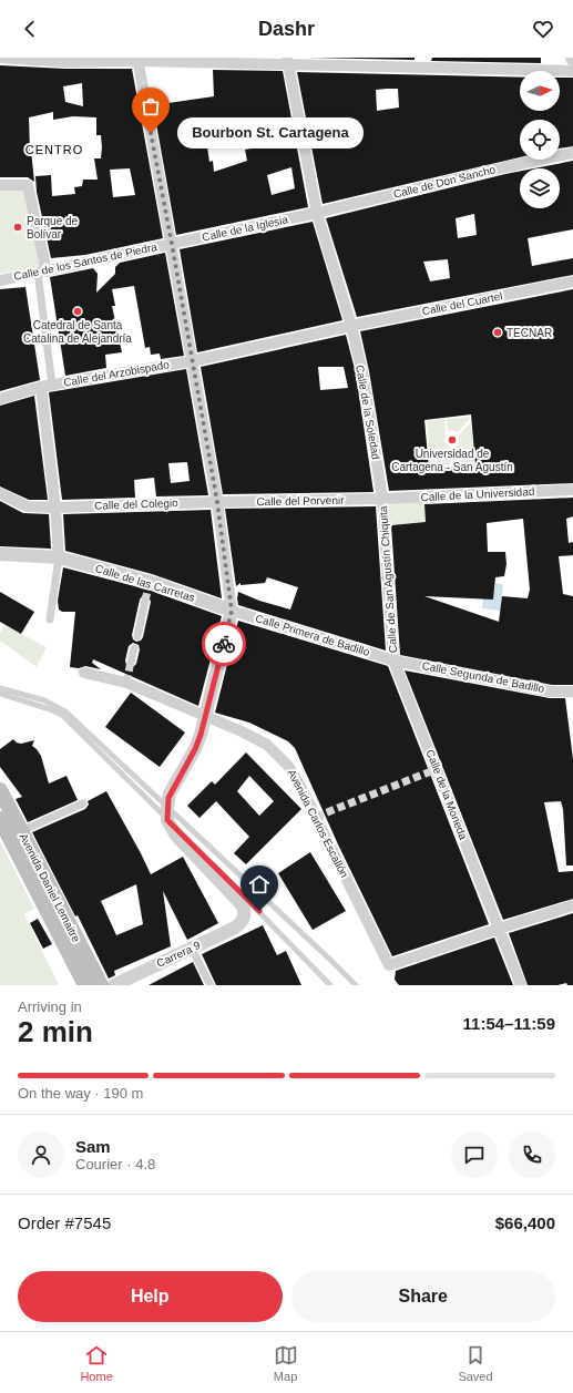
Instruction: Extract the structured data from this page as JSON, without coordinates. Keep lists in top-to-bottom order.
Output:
{
  "streets": {
    "main road": ["Avenida Daniel Lemaitre"],
    "street": [
      "Calle de Don Sancho",
      "Calle de la Iglesia",
      "Calle de los Santos de Piedra",
      "Calle del Cuartel",
      "Calle del Arzobispado",
      "Calle de la Soledad",
      "Calle de la Universidad",
      "Calle del Porvenir",
      "Calle del Colegio",
      "Calle de San Agustín Chiquita",
      "Calle de las Carretas",
      "Calle Primera de Badillo",
      "Calle Segunda de Badillo",
      "Calle de la Moneda",
      "Avenida Carlos Escallón",
      "Carrera 9"
    ]
  },
  "crossings": [
    ["Calle de Don Sancho", "Calle de la Iglesia"],
    ["Calle de Don Sancho", "Calle de la Soledad"],
    ["Calle de la Iglesia", "Calle de los Santos de Piedra"],
    ["Calle de la Iglesia", "Calle de la Soledad"],
    ["Calle del Cuartel", "Calle del Arzobispado"],
    ["Calle del Cuartel", "Calle de la Soledad"],
    ["Calle de la Soledad", "Calle de la Universidad"],
    ["Calle de la Soledad", "Calle del Porvenir"],
    ["Calle de la Soledad", "Calle de San Agustín Chiquita"],
    ["Calle de la Universidad", "Calle del Porvenir"],
    ["Calle de la Universidad", "Calle de San Agustín Chiquita"],
    ["Calle del Porvenir", "Calle del Colegio"],
    ["Calle del Porvenir", "Calle de San Agustín Chiquita"],
    ["Calle de San Agustín Chiquita", "Calle Primera de Badillo"],
    ["Calle de San Agustín Chiquita", "Calle Segunda de Badillo"],
    ["Calle de San Agustín Chiquita", "Calle de la Moneda"],
    ["Calle de las Carretas", "Calle Primera de Badillo"],
    ["Calle Primera de Badillo", "Calle Segunda de Badillo"],
    ["Calle Primera de Badillo", "Calle de la Moneda"],
    ["Calle Segunda de Badillo", "Calle de la Moneda"],
    ["Calle de la Moneda", "Avenida Carlos Escallón"]
  ],
  "districts": ["CENTRO"],
  "places": [
    "Bourbon St. Cartagena",
    "Parque de Bolívar",
    "Catedral de Santa Catalina de Alejandría",
    "TECNAR",
    "Universidad de Cartagena - San Agustín"
  ],
  "north": "right",
  "page": {
    "header": "Dashr",
    "bubble": "Bourbon St. Cartagena",
    "heading": ["2 min", "Arriving in", "11:54–11:59"],
    "panel": [
      "Sam",
      "Courier · 4.8",
      "Order #7545",
      "$66,400"
    ],
    "bar": "On the way · 190 m",
    "buttons": ["Help", "Share"],
    "tabs": ["Home", "Map", "Saved"]
  }
}
